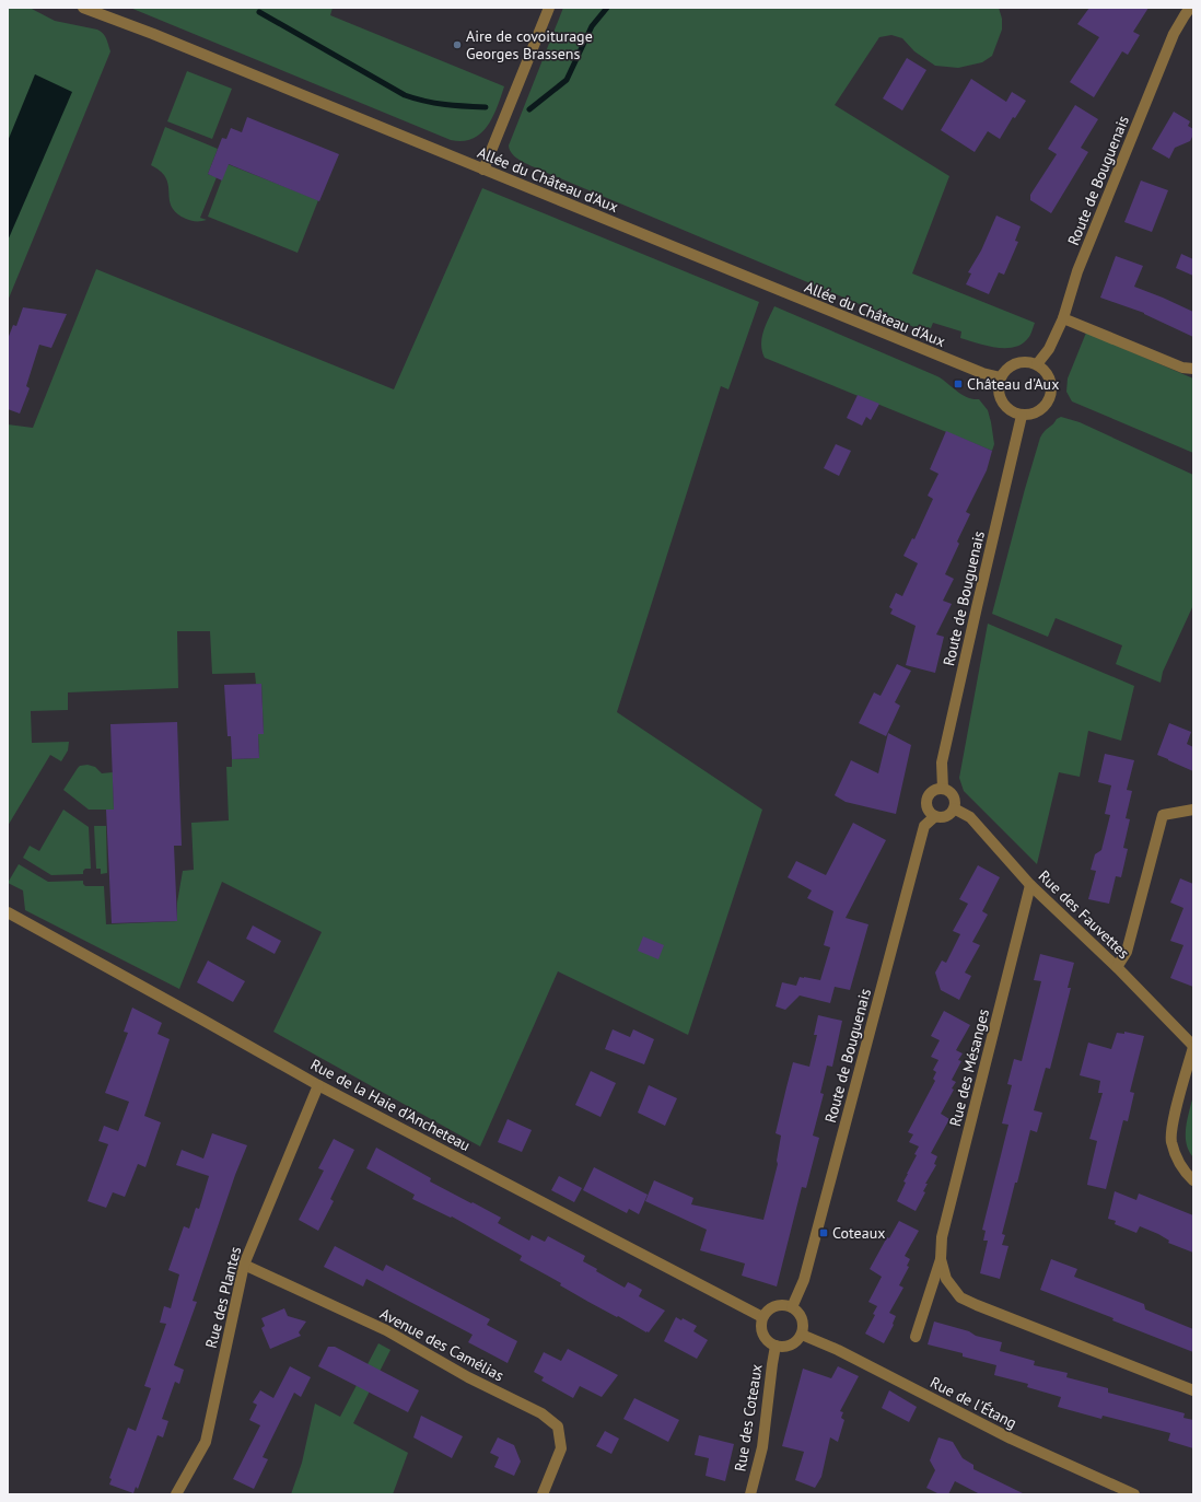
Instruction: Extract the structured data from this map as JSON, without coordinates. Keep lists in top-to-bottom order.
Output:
{
  "streets": {
    "street": [
      "Allée du Château d'Aux",
      "Route de Bouguenais",
      "Rue des Fauvettes",
      "Rue des Mésanges",
      "Rue de la Haie d'Ancheteau",
      "Rue des Plantes",
      "Avenue des Camélias",
      "Rue de l'Étang",
      "Rue des Coteaux"
    ]
  },
  "crossings": [
    ["Allée du Château d'Aux", "Route de Bouguenais"],
    ["Route de Bouguenais", "Rue des Fauvettes"],
    ["Route de Bouguenais", "Rue de la Haie d'Ancheteau"],
    ["Route de Bouguenais", "Rue de l'Étang"],
    ["Route de Bouguenais", "Rue des Coteaux"],
    ["Rue des Fauvettes", "Rue des Mésanges"],
    ["Rue de la Haie d'Ancheteau", "Rue des Plantes"],
    ["Rue de la Haie d'Ancheteau", "Rue de l'Étang"],
    ["Rue de la Haie d'Ancheteau", "Rue des Coteaux"],
    ["Rue des Plantes", "Avenue des Camélias"],
    ["Rue de l'Étang", "Rue des Coteaux"]
  ],
  "places": {
    "other": ["Aire de covoiturage Georges Brassens"],
    "transit": ["Château d'Aux", "Coteaux"]
  }
}
